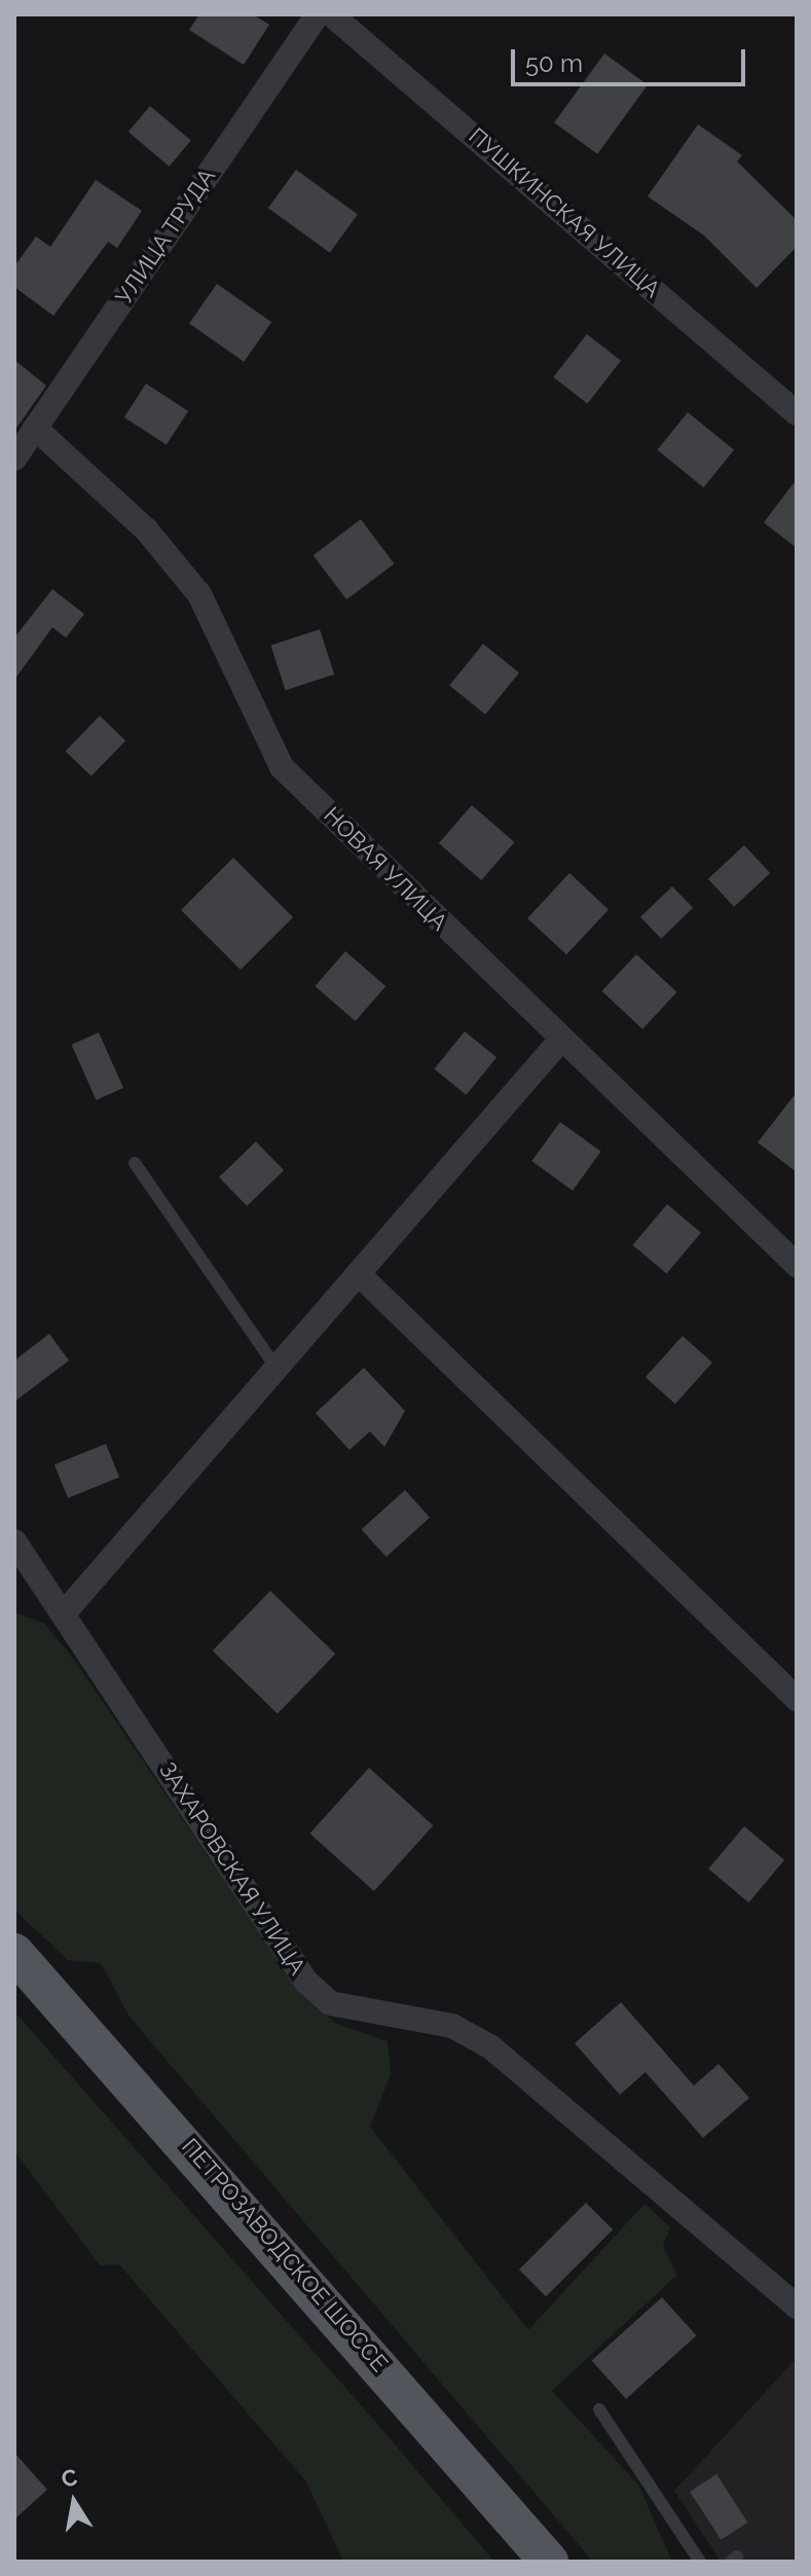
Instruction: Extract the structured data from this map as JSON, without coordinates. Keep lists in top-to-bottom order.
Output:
{
  "streets": {
    "main road": ["ПЕТРОЗАВОДСКОЕ ШОССЕ"],
    "street": [
      "ПУШКИНСКАЯ УЛИЦА",
      "УЛИЦА ТРУДА",
      "НОВАЯ УЛИЦА",
      "ЗАХАРОВСКАЯ УЛИЦА"
    ]
  },
  "crossings": [
    ["УЛИЦА ТРУДА", "НОВАЯ УЛИЦА"]
  ],
  "scale_bar": "50 m",
  "north": "top"
}
